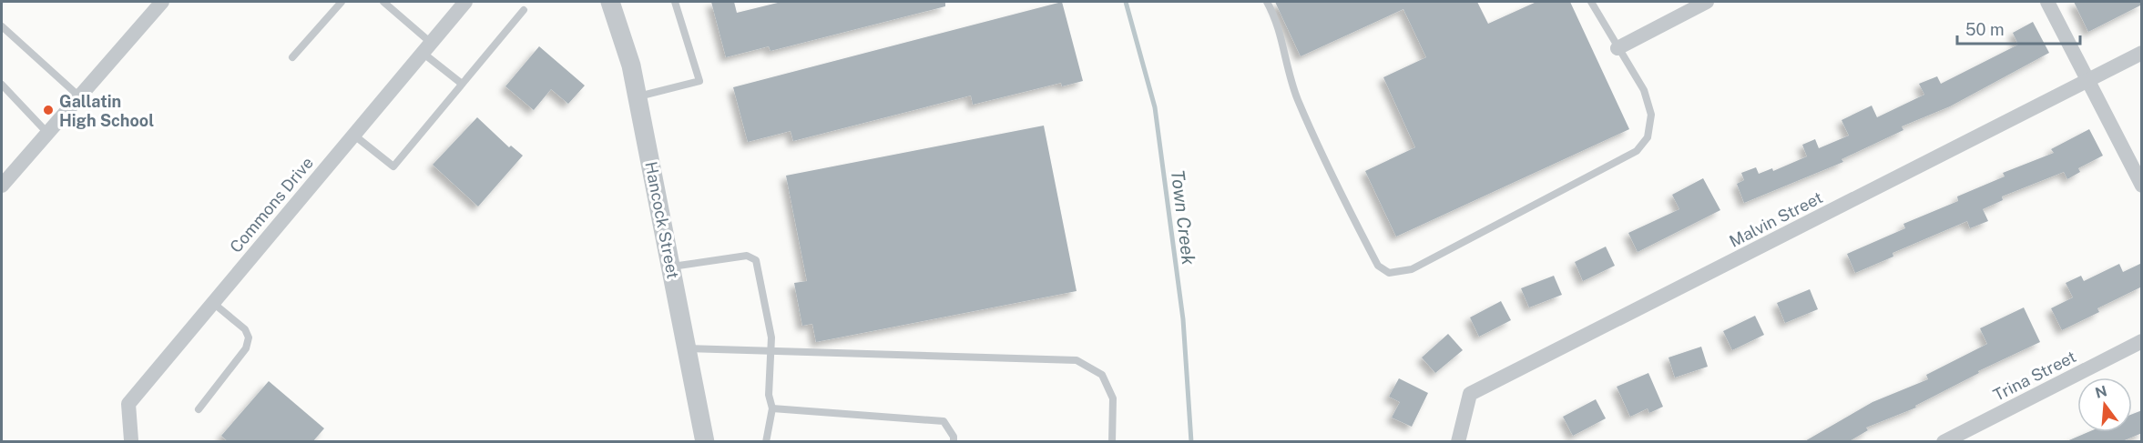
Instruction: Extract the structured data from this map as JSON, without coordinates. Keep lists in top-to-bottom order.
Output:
{
  "streets": {
    "street": [
      "Commons Drive",
      "Malvin Street",
      "Hancock Street",
      "Trina Street"
    ]
  },
  "water": ["Town Creek"],
  "places": ["Gallatin High School"],
  "scale_bar": "50 m",
  "north": "top"
}
